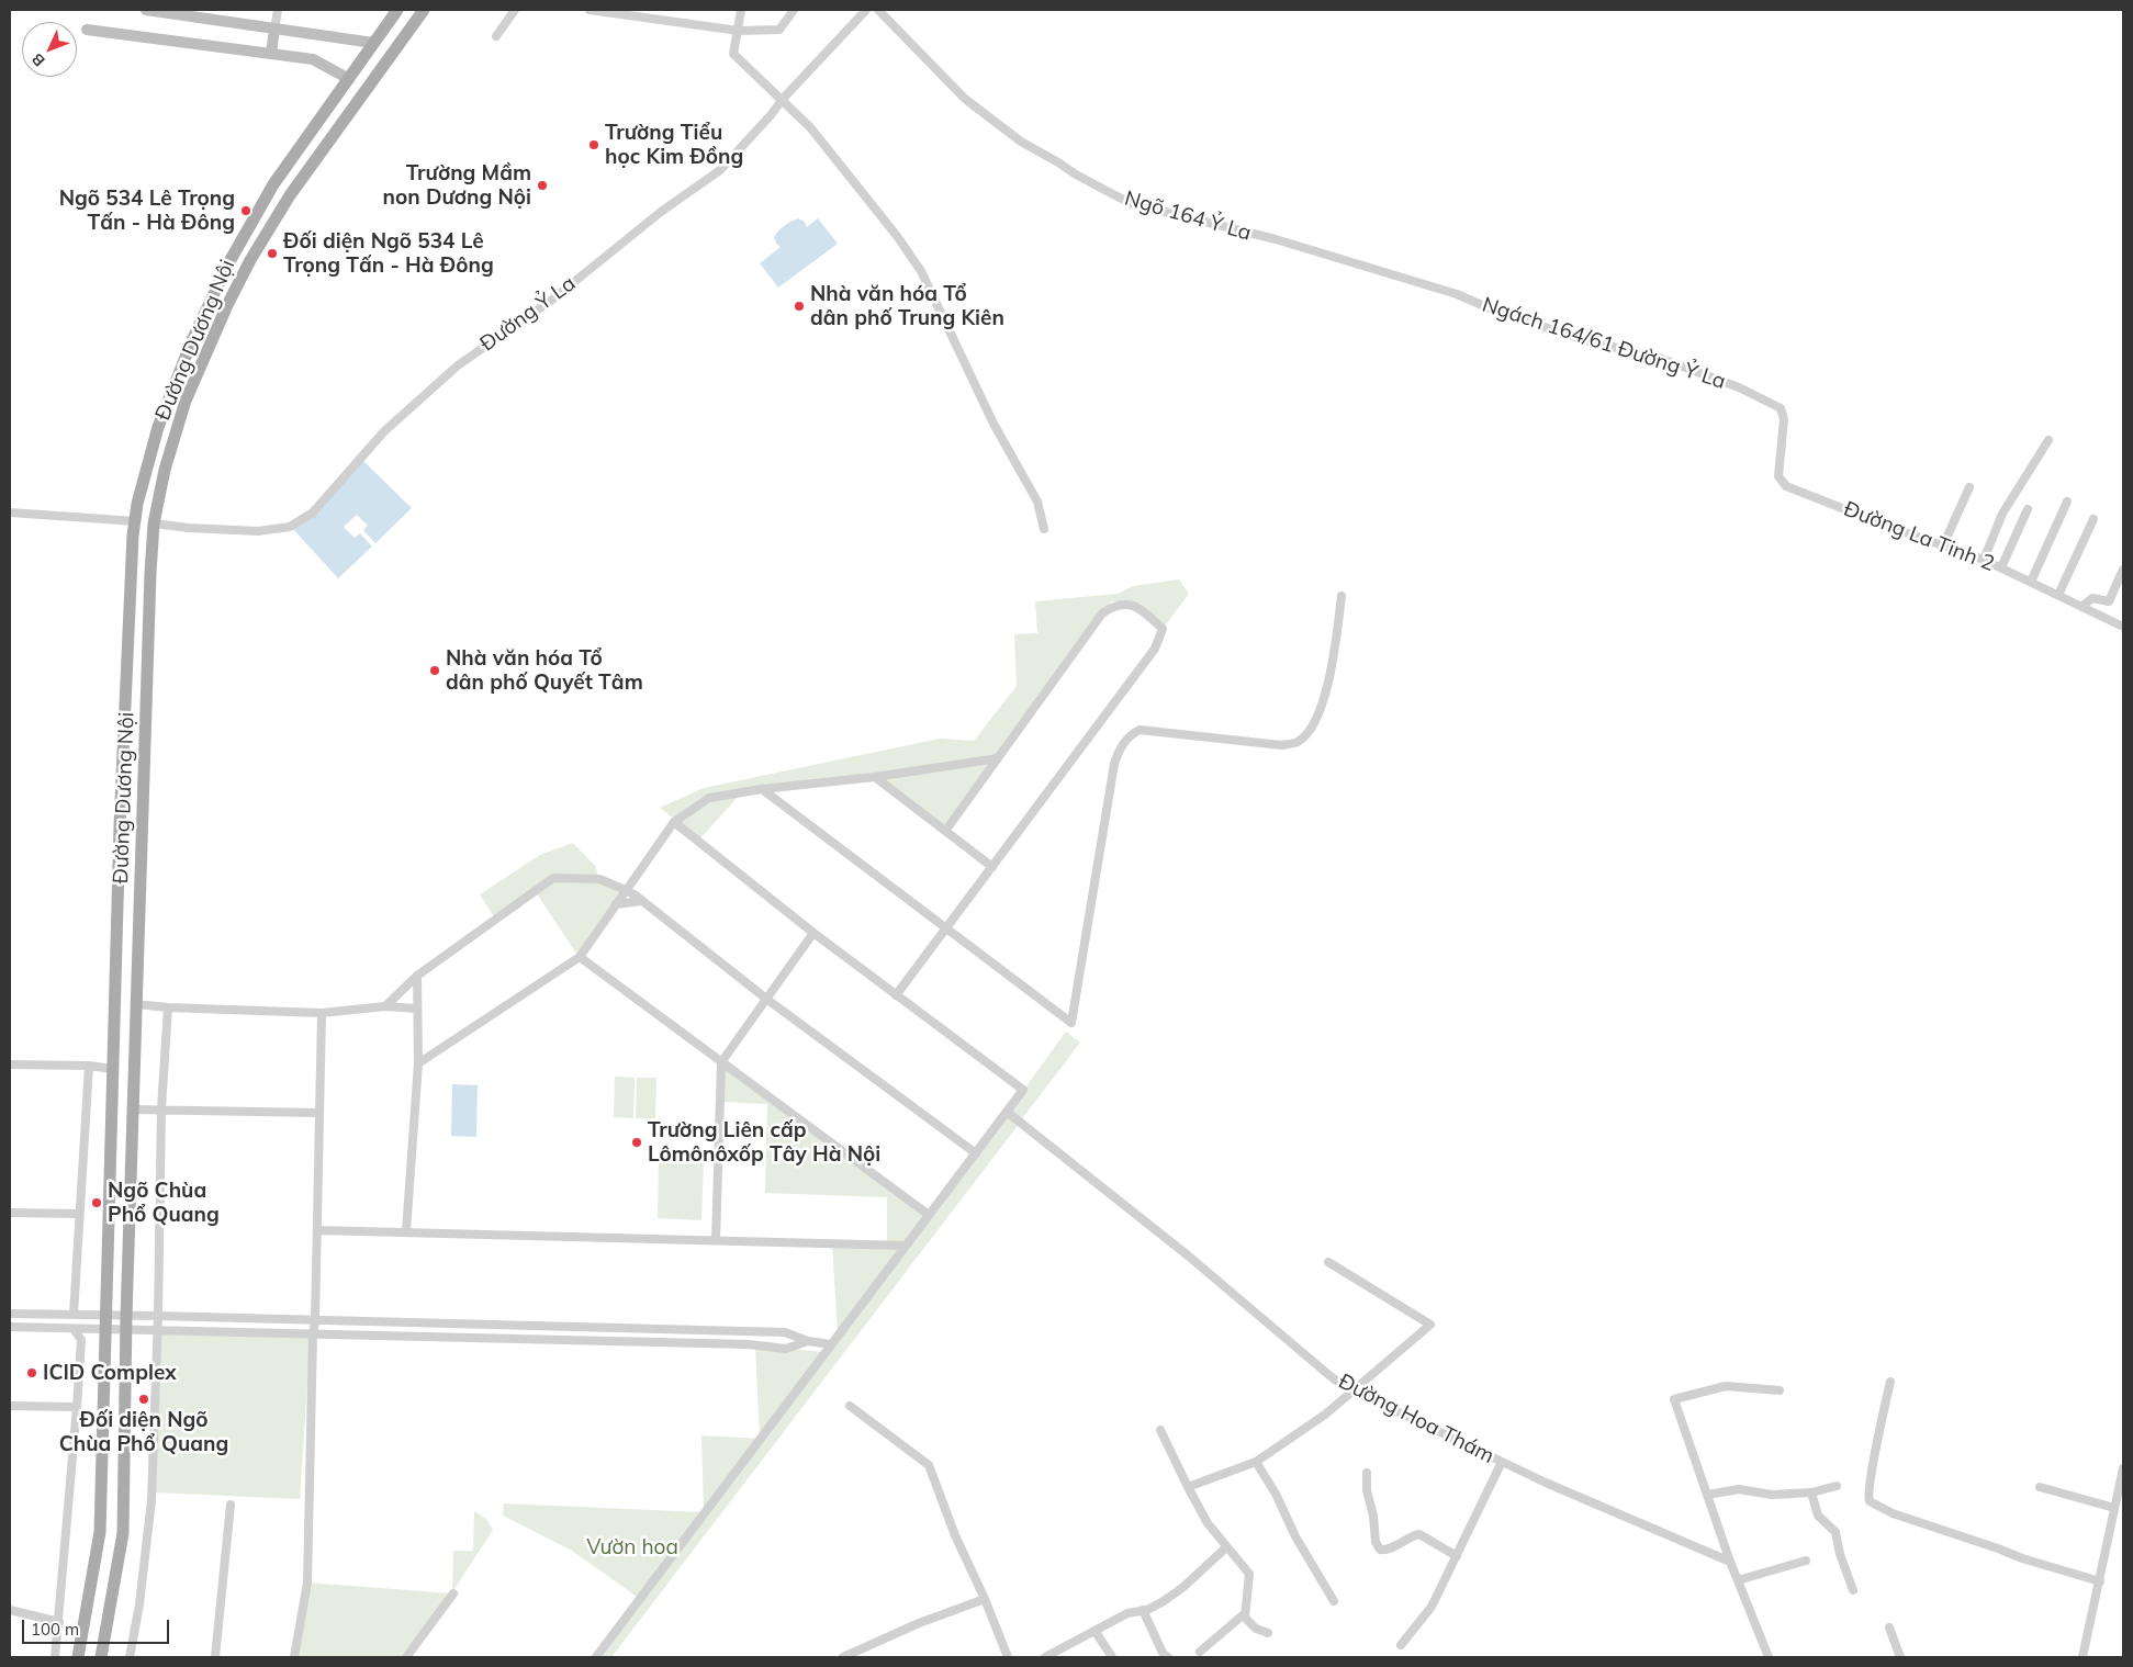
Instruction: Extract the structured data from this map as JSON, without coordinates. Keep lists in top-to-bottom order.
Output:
{
  "streets": {
    "main road": ["Đường Dương Nội"],
    "street": [
      "Ngõ 164 Ỷ La",
      "Đường Ỷ La",
      "Ngách 164/61 Đường Ỷ La",
      "Đường La Tinh 2",
      "Đường Hoa Thám"
    ]
  },
  "crossings": [
    ["Ngõ 164 Ỷ La", "Ngách 164/61 Đường Ỷ La"],
    ["Đường Ỷ La", "Đường Dương Nội"],
    ["Ngách 164/61 Đường Ỷ La", "Đường La Tinh 2"]
  ],
  "parks": ["Vườn hoa"],
  "places": [
    "Trường Tiểu học Kim Đồng",
    "Trường Mầm non Dương Nội",
    "Ngõ 534 Lê Trọng Tấn - Hà Đông",
    "Đối diện Ngõ 534 Lê Trọng Tấn - Hà Đông",
    "Nhà văn hóa Tổ dân phố Trung Kiên",
    "Nhà văn hóa Tổ dân phố Quyết Tâm",
    "Trường Liên cấp Lômônôxốp Tây Hà Nội",
    "Ngõ Chùa Phổ Quang",
    "ICID Complex",
    "Đối diện Ngõ Chùa Phổ Quang"
  ],
  "scale_bar": "100 m",
  "north": "bottom left"
}
